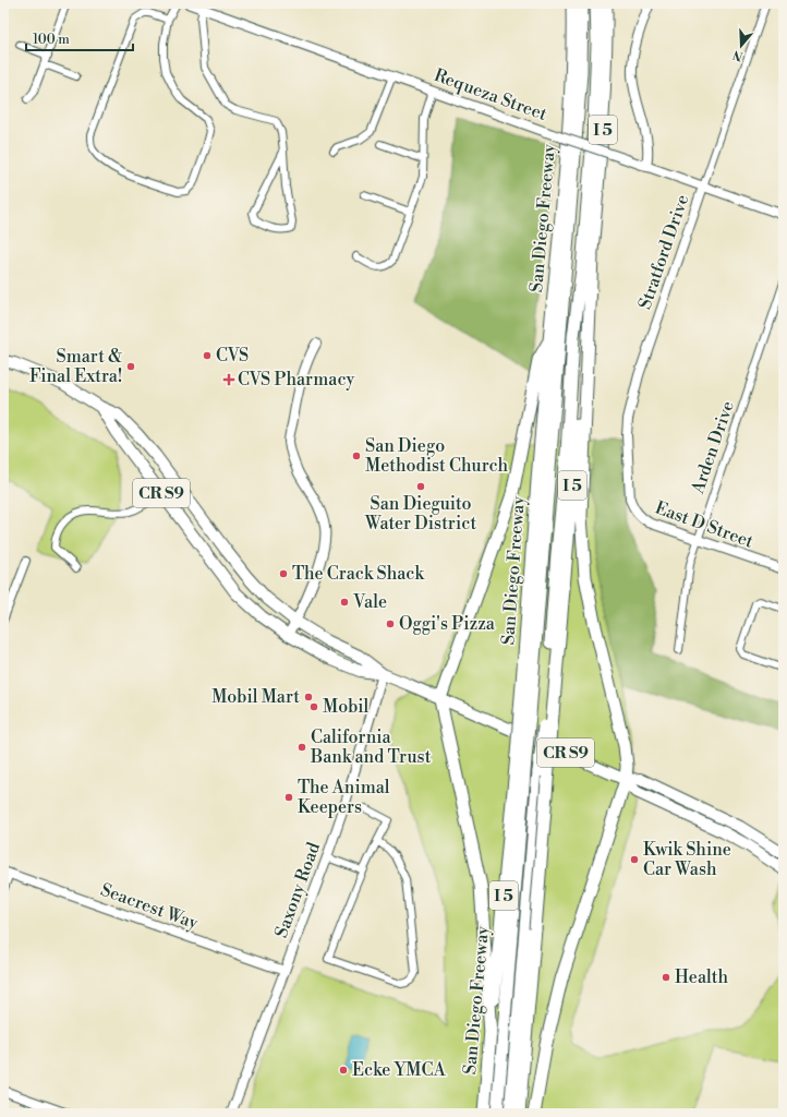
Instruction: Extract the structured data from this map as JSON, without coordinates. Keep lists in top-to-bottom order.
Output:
{
  "streets": {
    "highway": ["I 5", "San Diego Freeway"],
    "main road": ["CR S9"],
    "street": [
      "Requeza Street",
      "Stratford Drive",
      "Arden Drive",
      "East D Street",
      "Saxony Road",
      "Seacrest Way"
    ]
  },
  "crossings": [
    ["Requeza Street", "Stratford Drive"],
    ["Stratford Drive", "East D Street"],
    ["Arden Drive", "East D Street"],
    ["CR S9", "Saxony Road"],
    ["Saxony Road", "Seacrest Way"]
  ],
  "places": {
    "other": [
      "CVS",
      "Smart & Final Extra!",
      "San Diego Methodist Church",
      "San Dieguito Water District",
      "The Crack Shack",
      "Vale",
      "Oggi's Pizza",
      "Mobil Mart",
      "Mobil",
      "California Bank and Trust",
      "The Animal Keepers",
      "Kwik Shine Car Wash",
      "Health",
      "Ecke YMCA"
    ],
    "health": ["CVS Pharmacy"]
  },
  "scale_bar": "100 m",
  "north": "bottom"
}
